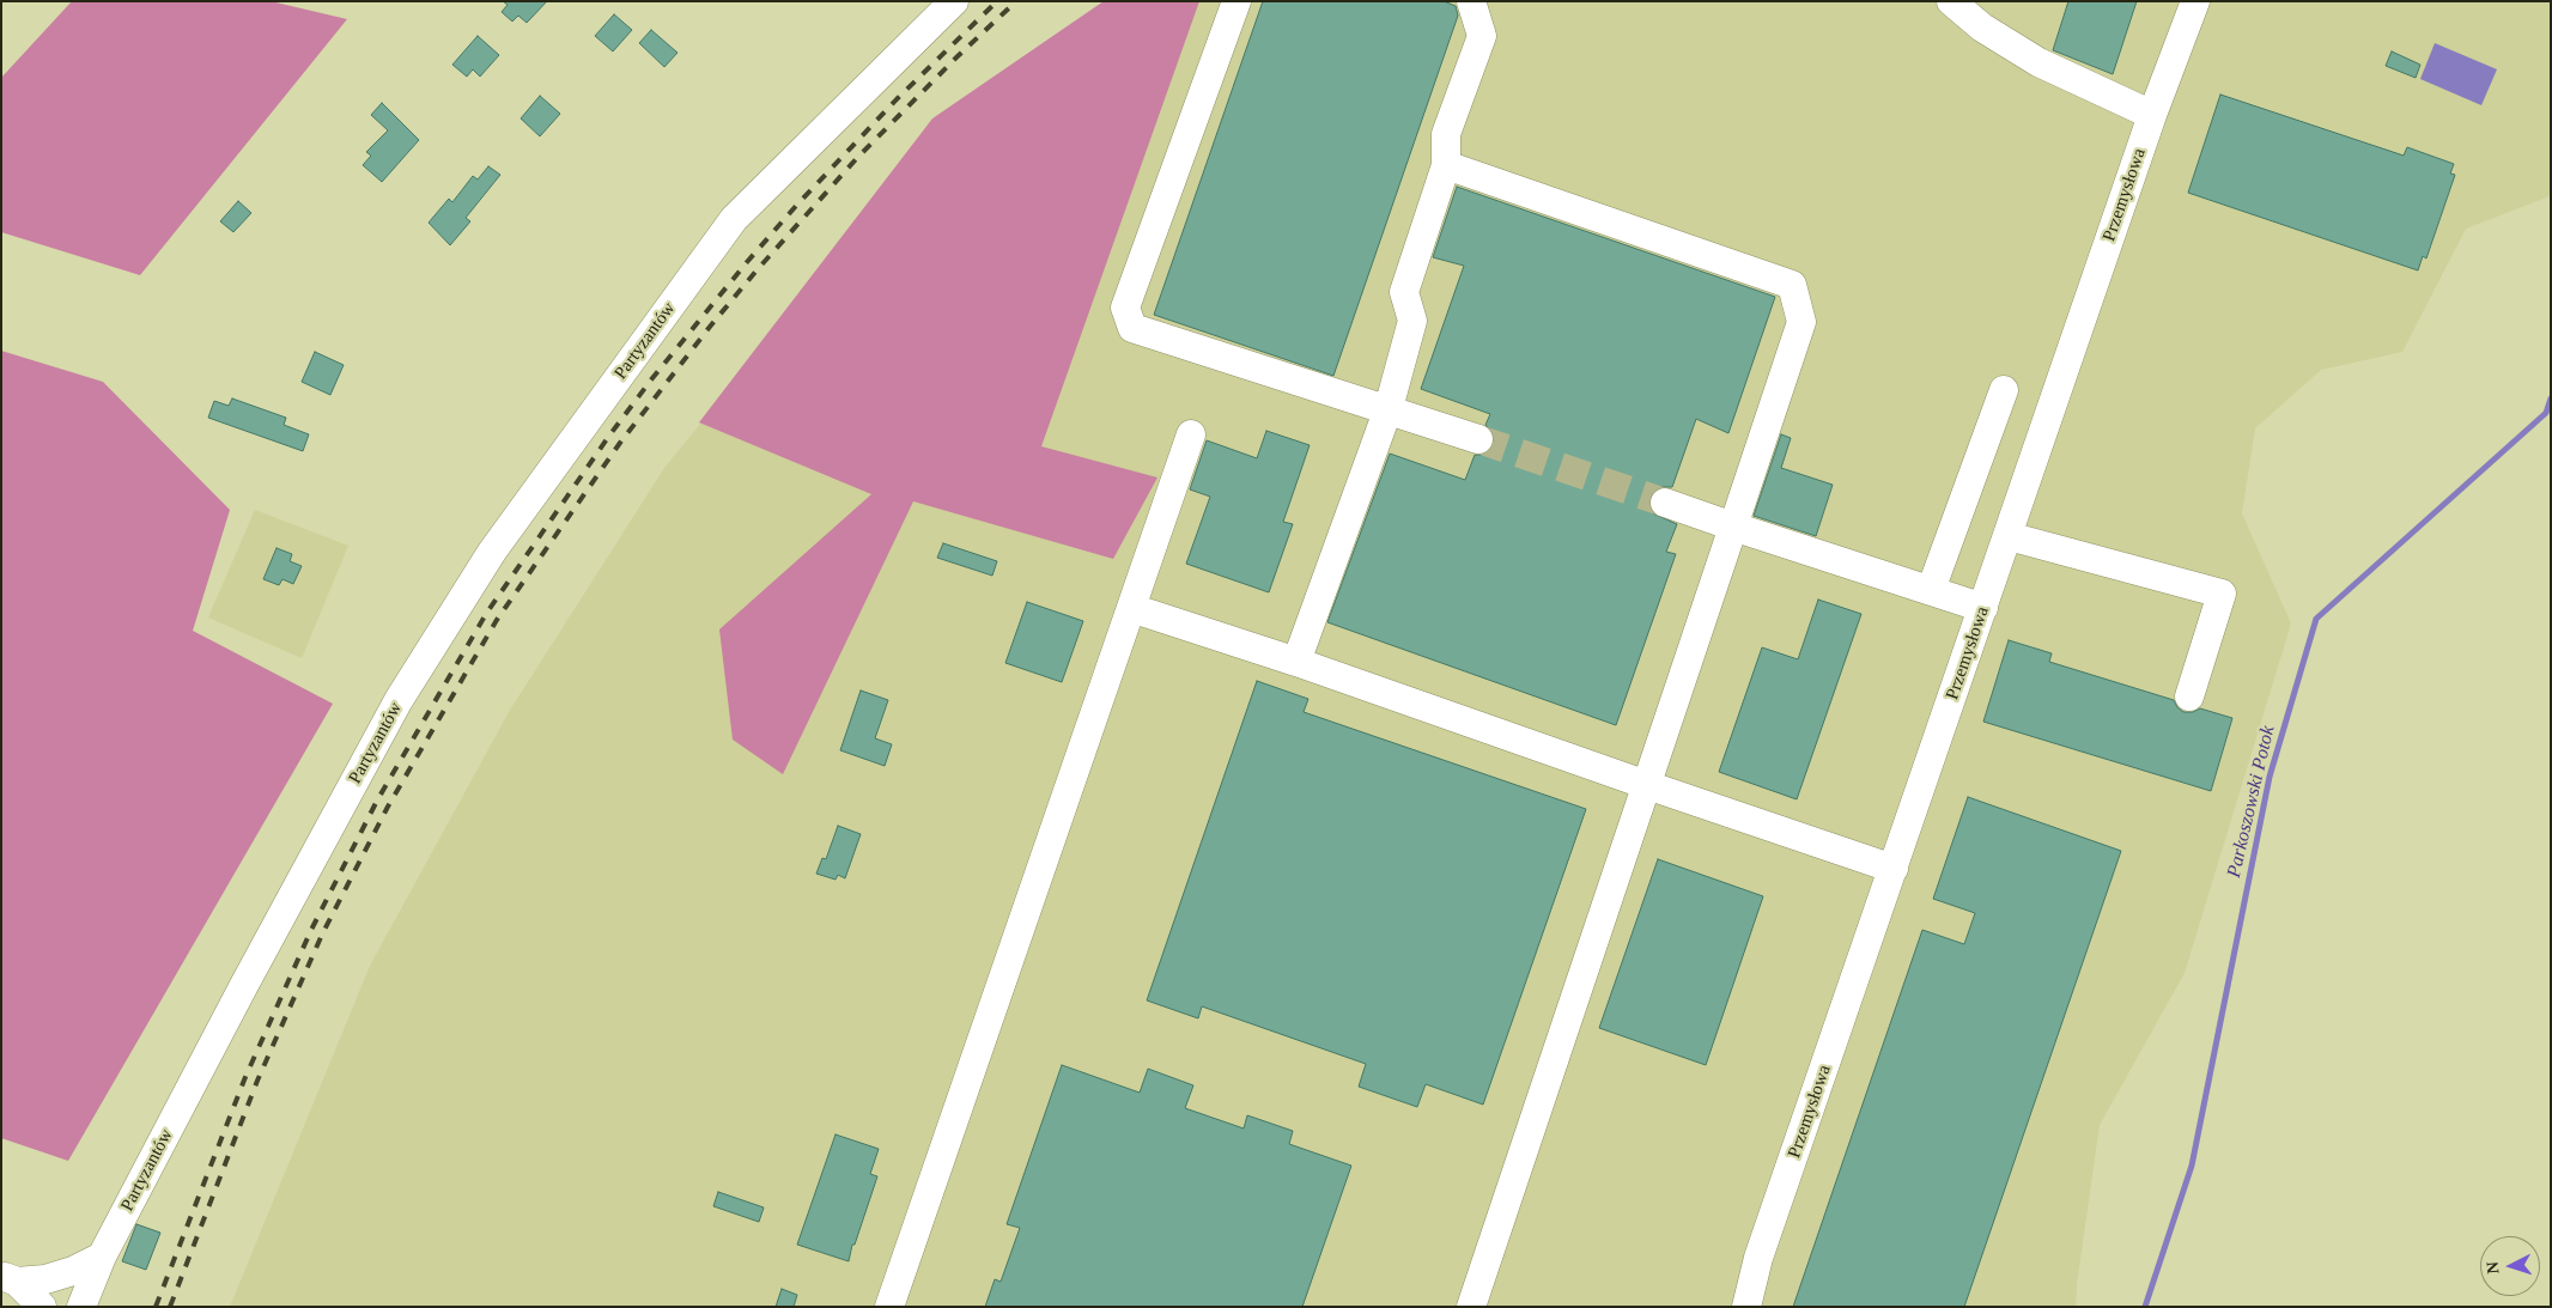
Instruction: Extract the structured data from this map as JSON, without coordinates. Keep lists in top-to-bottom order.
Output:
{
  "streets": {
    "street": ["Przemysłowa", "Partyzantów"]
  },
  "water": ["Parkoszowski Potok"],
  "north": "left"
}
